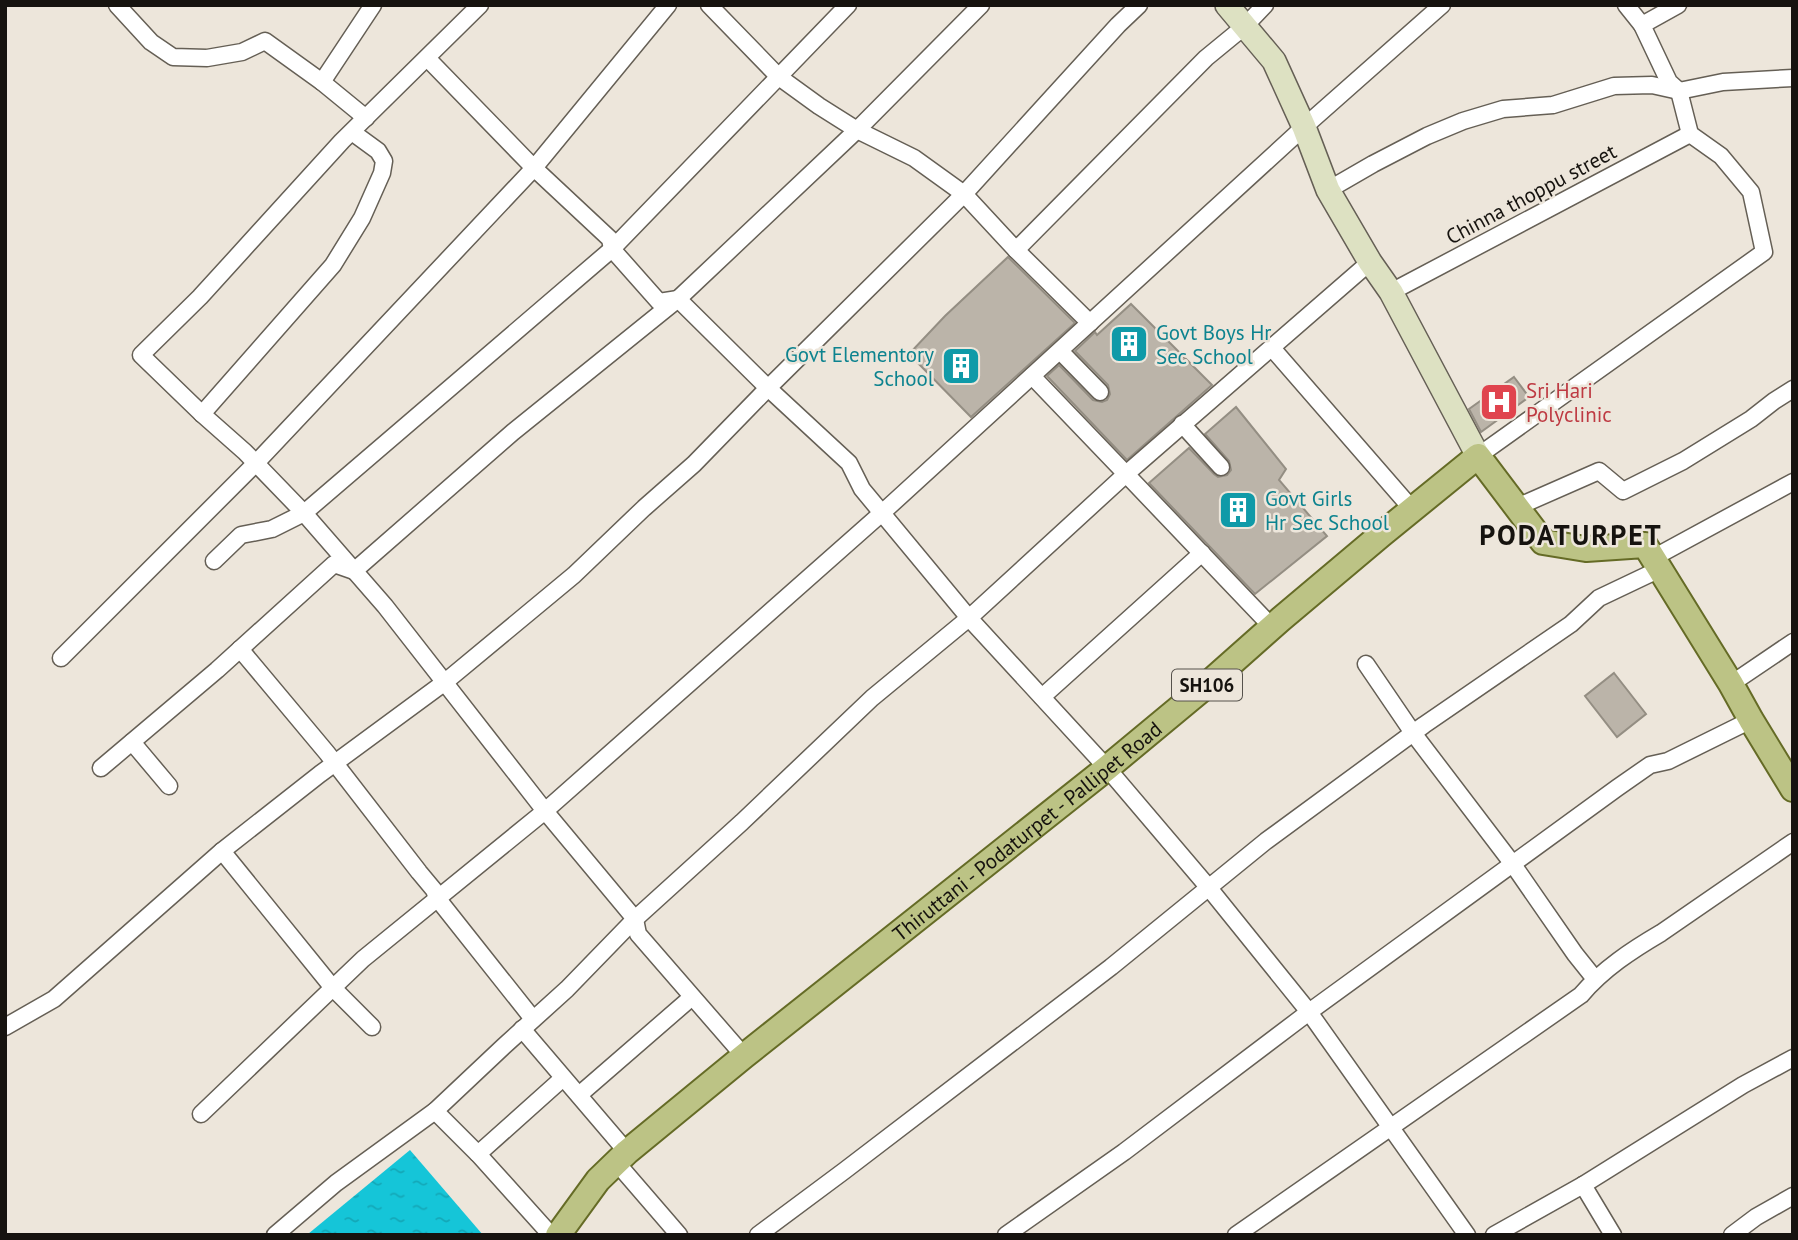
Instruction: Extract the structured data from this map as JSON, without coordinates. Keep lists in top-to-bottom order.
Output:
{
  "streets": {
    "main road": ["SH106", "Thiruttani - Podaturpet - Pallipet Road"],
    "street": ["Chinna thoppu street"]
  },
  "districts": ["PODATURPET"],
  "places": {
    "building": ["Govt Boys Hr Sec School", "Govt Elementory School", "Govt Girls Hr Sec School"],
    "hospital": ["Sri Hari Polyclinic"]
  }
}
